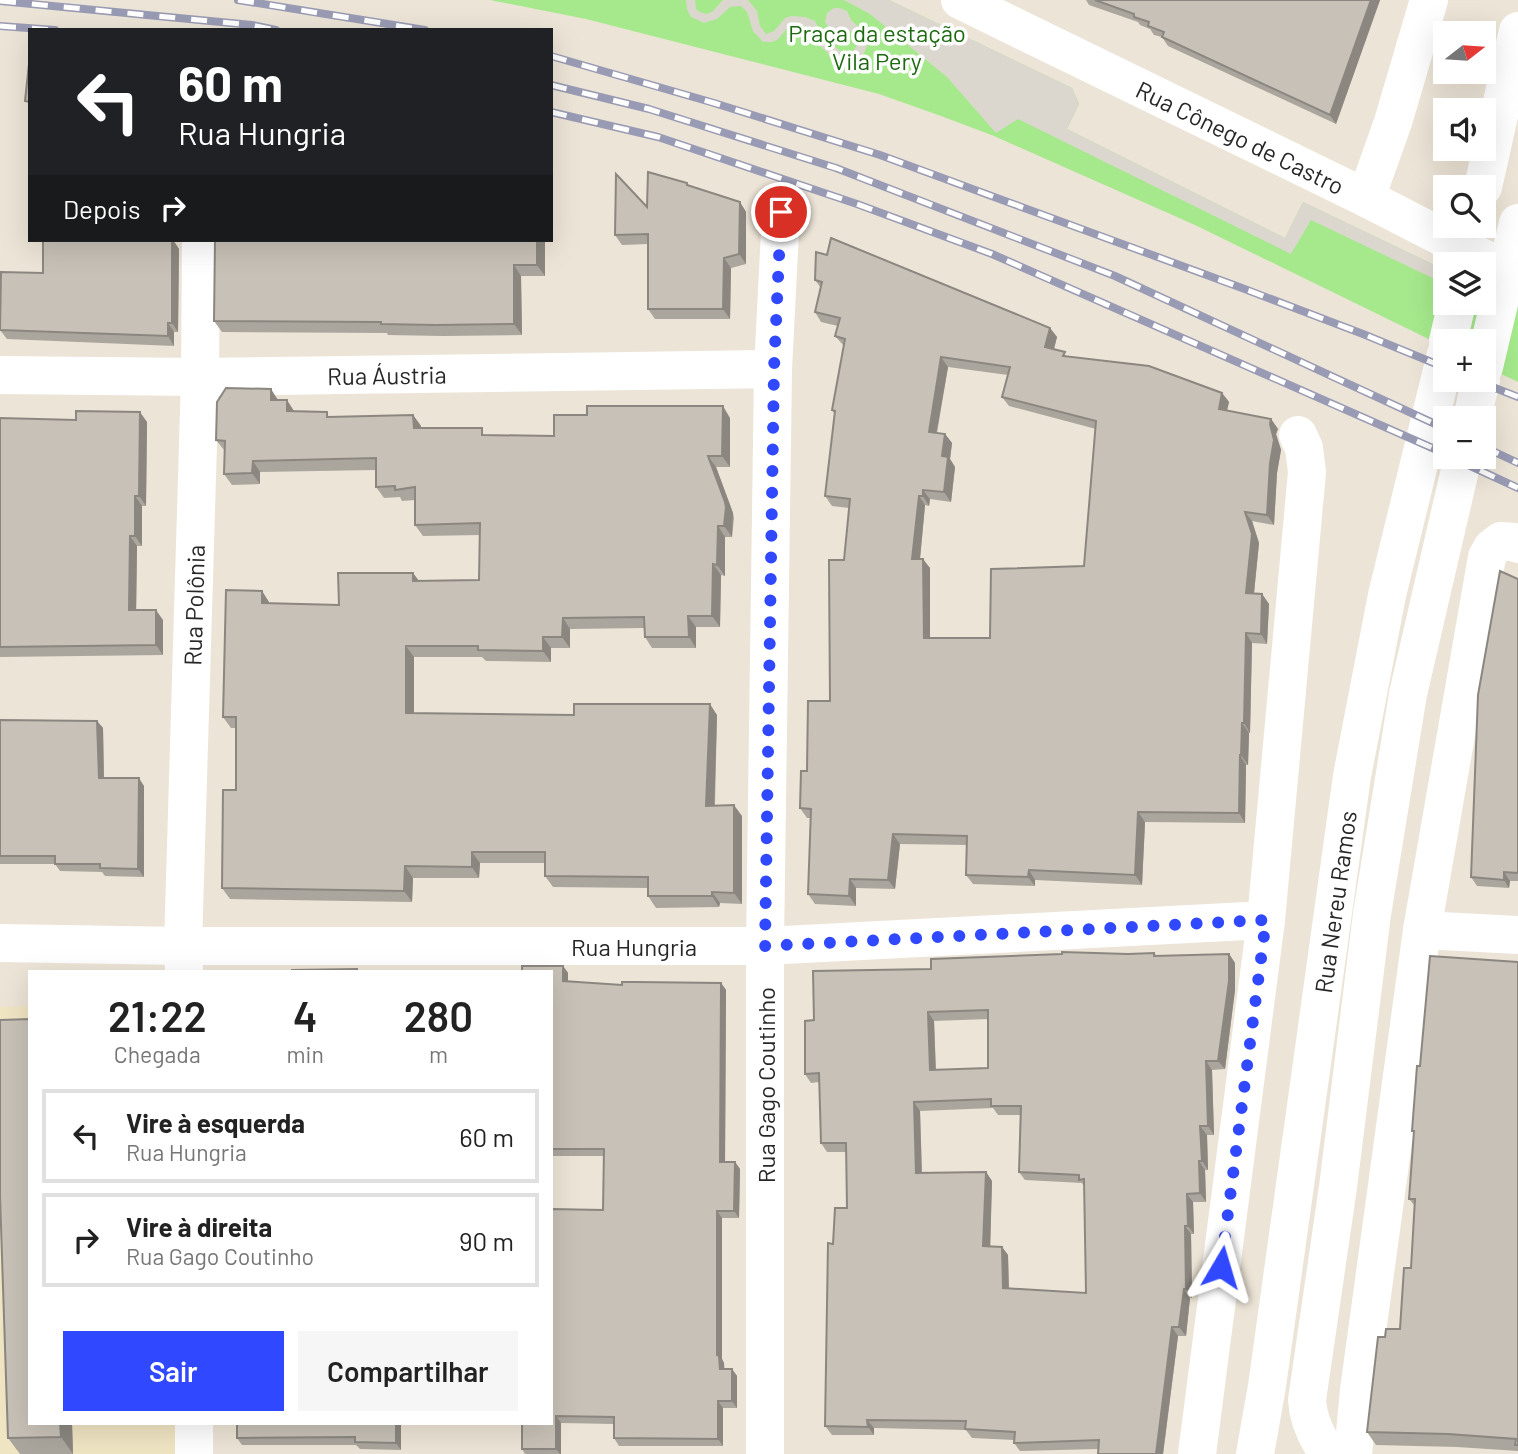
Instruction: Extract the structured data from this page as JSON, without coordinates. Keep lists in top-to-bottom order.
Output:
{
  "streets": {
    "street": [
      "Rua Cônego de Castro",
      "Rua Áustria",
      "Rua Polônia",
      "Rua Nereu Ramos",
      "Rua Hungria",
      "Rua Gago Coutinho"
    ]
  },
  "crossings": [
    ["Rua Áustria", "Rua Polônia"],
    ["Rua Áustria", "Rua Gago Coutinho"],
    ["Rua Polônia", "Rua Hungria"],
    ["Rua Hungria", "Rua Gago Coutinho"]
  ],
  "parks": ["Praça da estação Vila Pery"],
  "north": "right",
  "page": {
    "map_buttons": ["+", "−"],
    "turn": ["60 m", "Rua Hungria"],
    "then": "Depois",
    "eta": [
      "21:22",
      "Chegada",
      "4",
      "min",
      "280",
      "m"
    ],
    "list": [
      {
        "name": "Vire à esquerda",
        "note": "Rua Hungria",
        "value": "60 m"
      },
      {
        "name": "Vire à direita",
        "note": "Rua Gago Coutinho",
        "value": "90 m"
      }
    ],
    "buttons": ["Sair", "Compartilhar"]
  }
}
